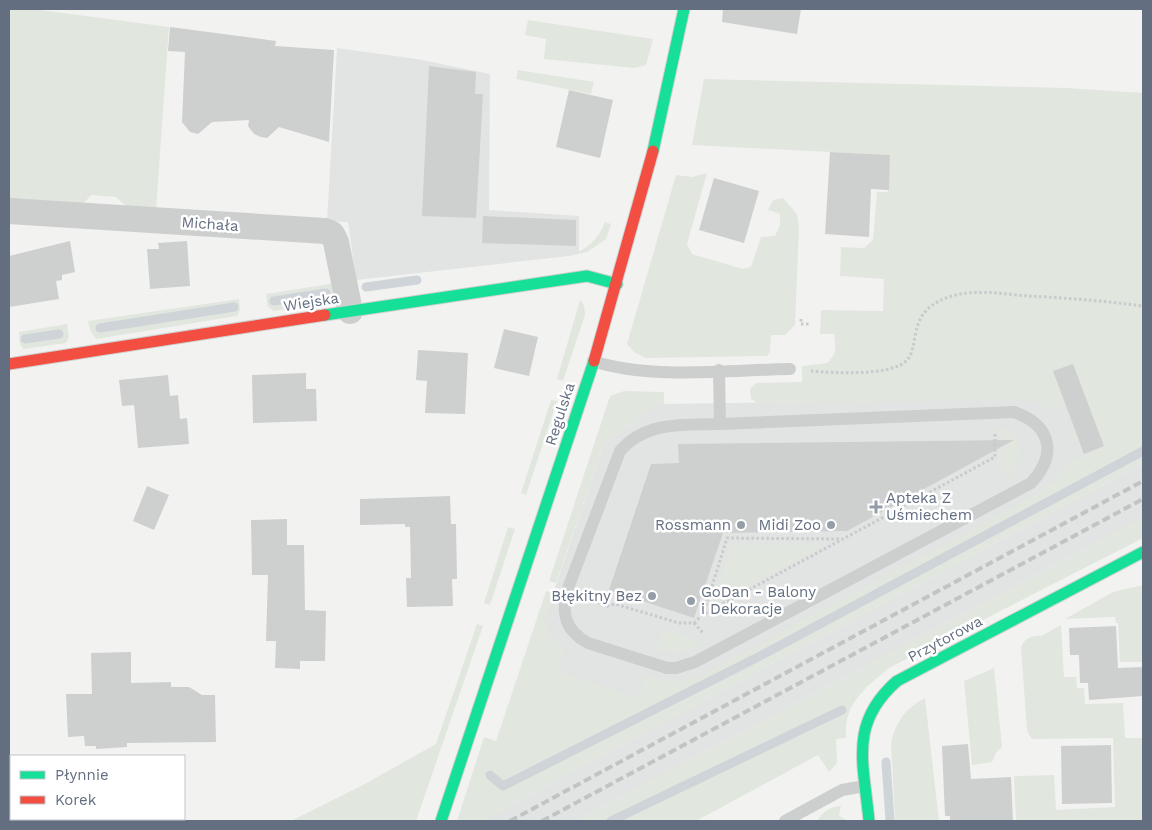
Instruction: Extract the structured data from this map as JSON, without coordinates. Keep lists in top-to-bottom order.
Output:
{
  "streets": {
    "street": [
      "Michała",
      "Wiejska",
      "Regulska",
      "Przytorowa"
    ]
  },
  "crossings": [
    ["Michała", "Wiejska"],
    ["Wiejska", "Regulska"]
  ],
  "places": {
    "health": ["Apteka Z Uśmiechem"],
    "other": [
      "Rossmann",
      "Midi Zoo",
      "Błękitny Bez",
      "GoDan - Balony i Dekoracje"
    ]
  },
  "legend": ["Płynnie", "Korek"]
}
